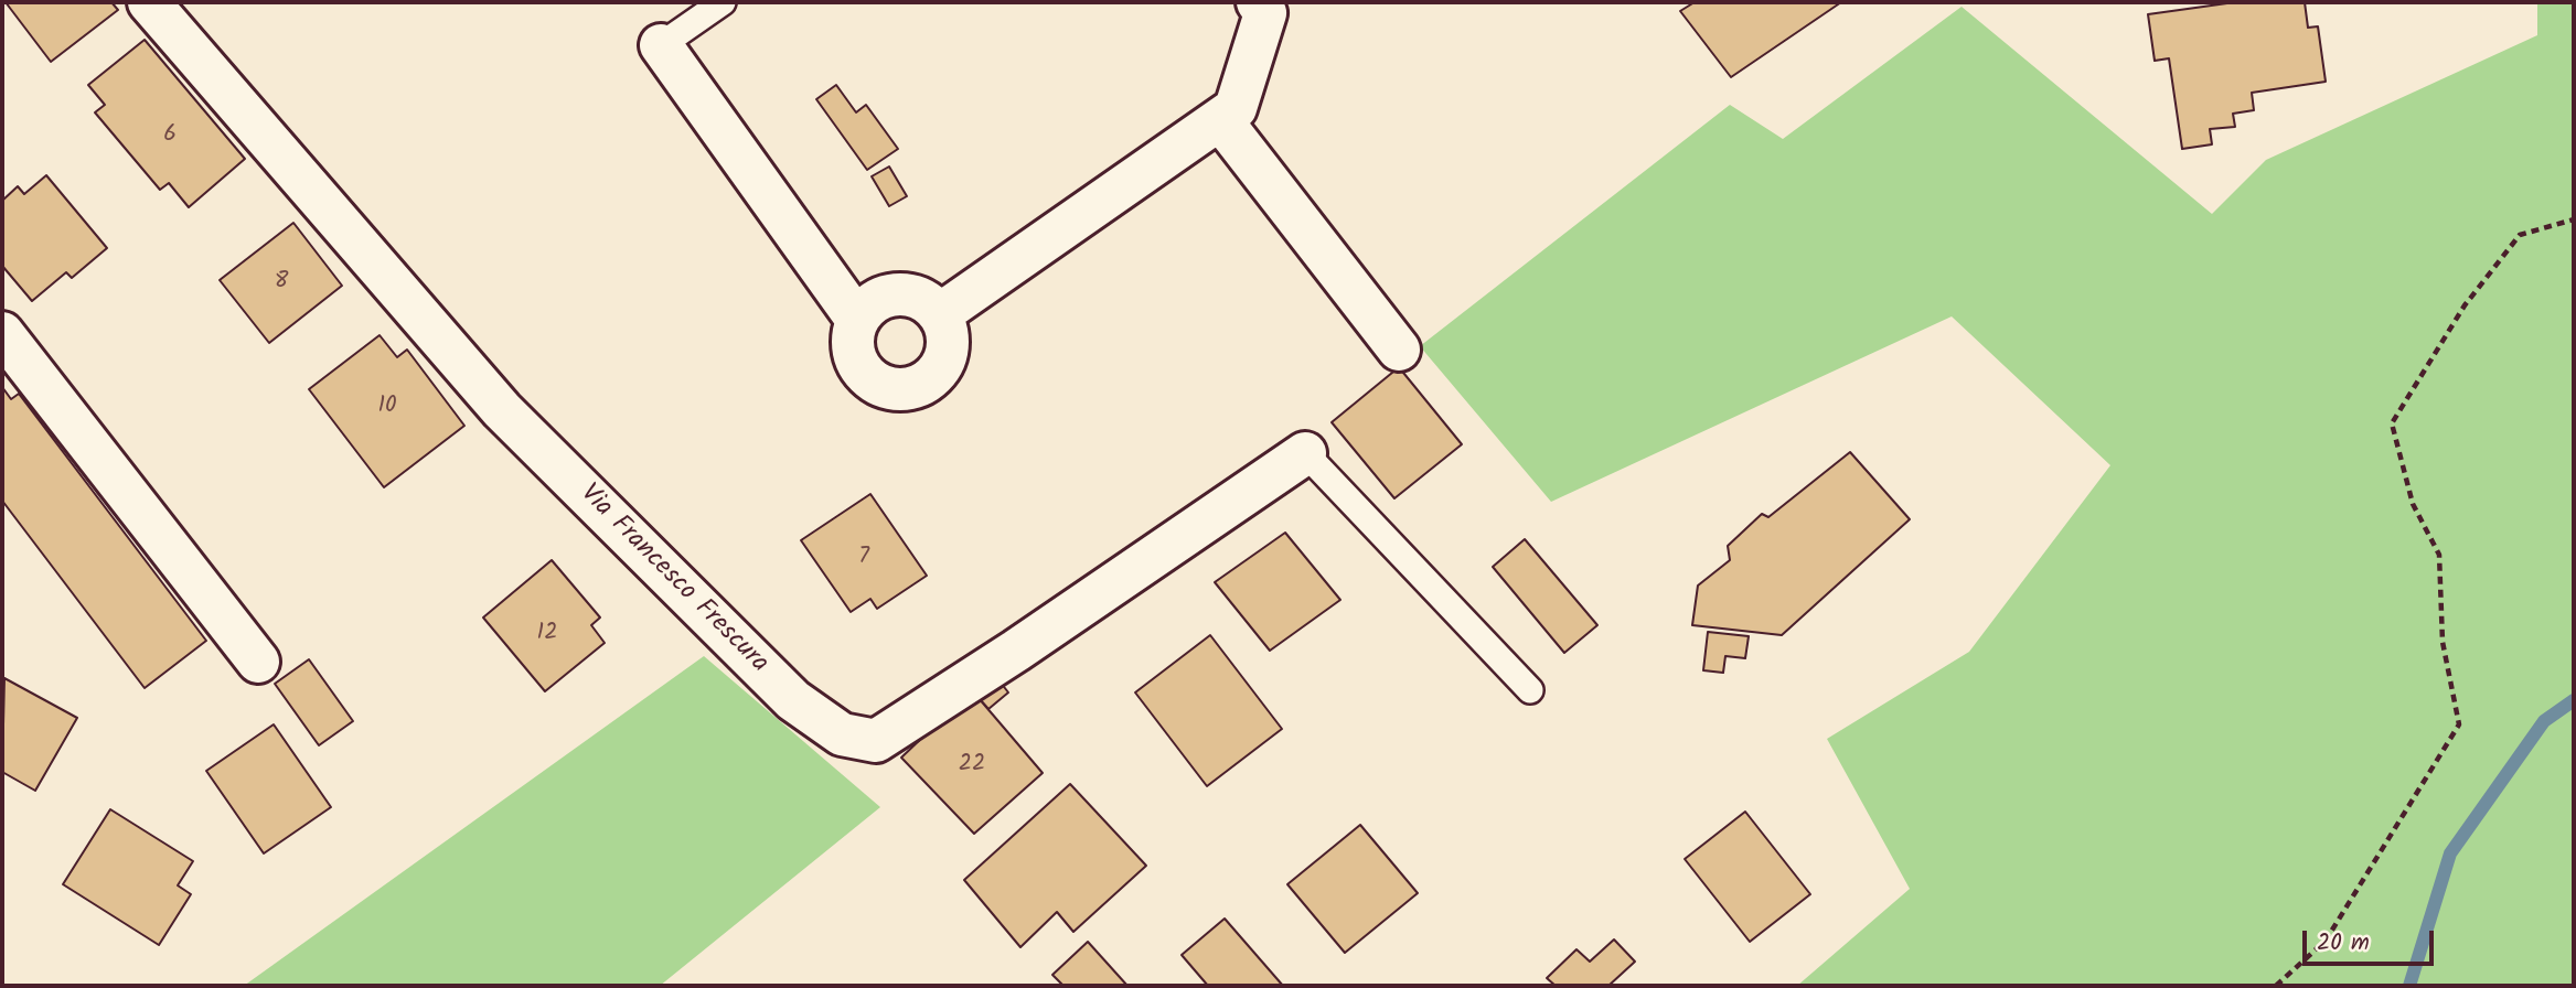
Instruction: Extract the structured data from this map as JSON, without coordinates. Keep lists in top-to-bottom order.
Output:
{
  "streets": {
    "street": ["Via Francesco Frescura"]
  },
  "house_numbers": [
    "6",
    "8",
    "10",
    "7",
    "12",
    "22"
  ],
  "scale_bar": "20 m"
}
